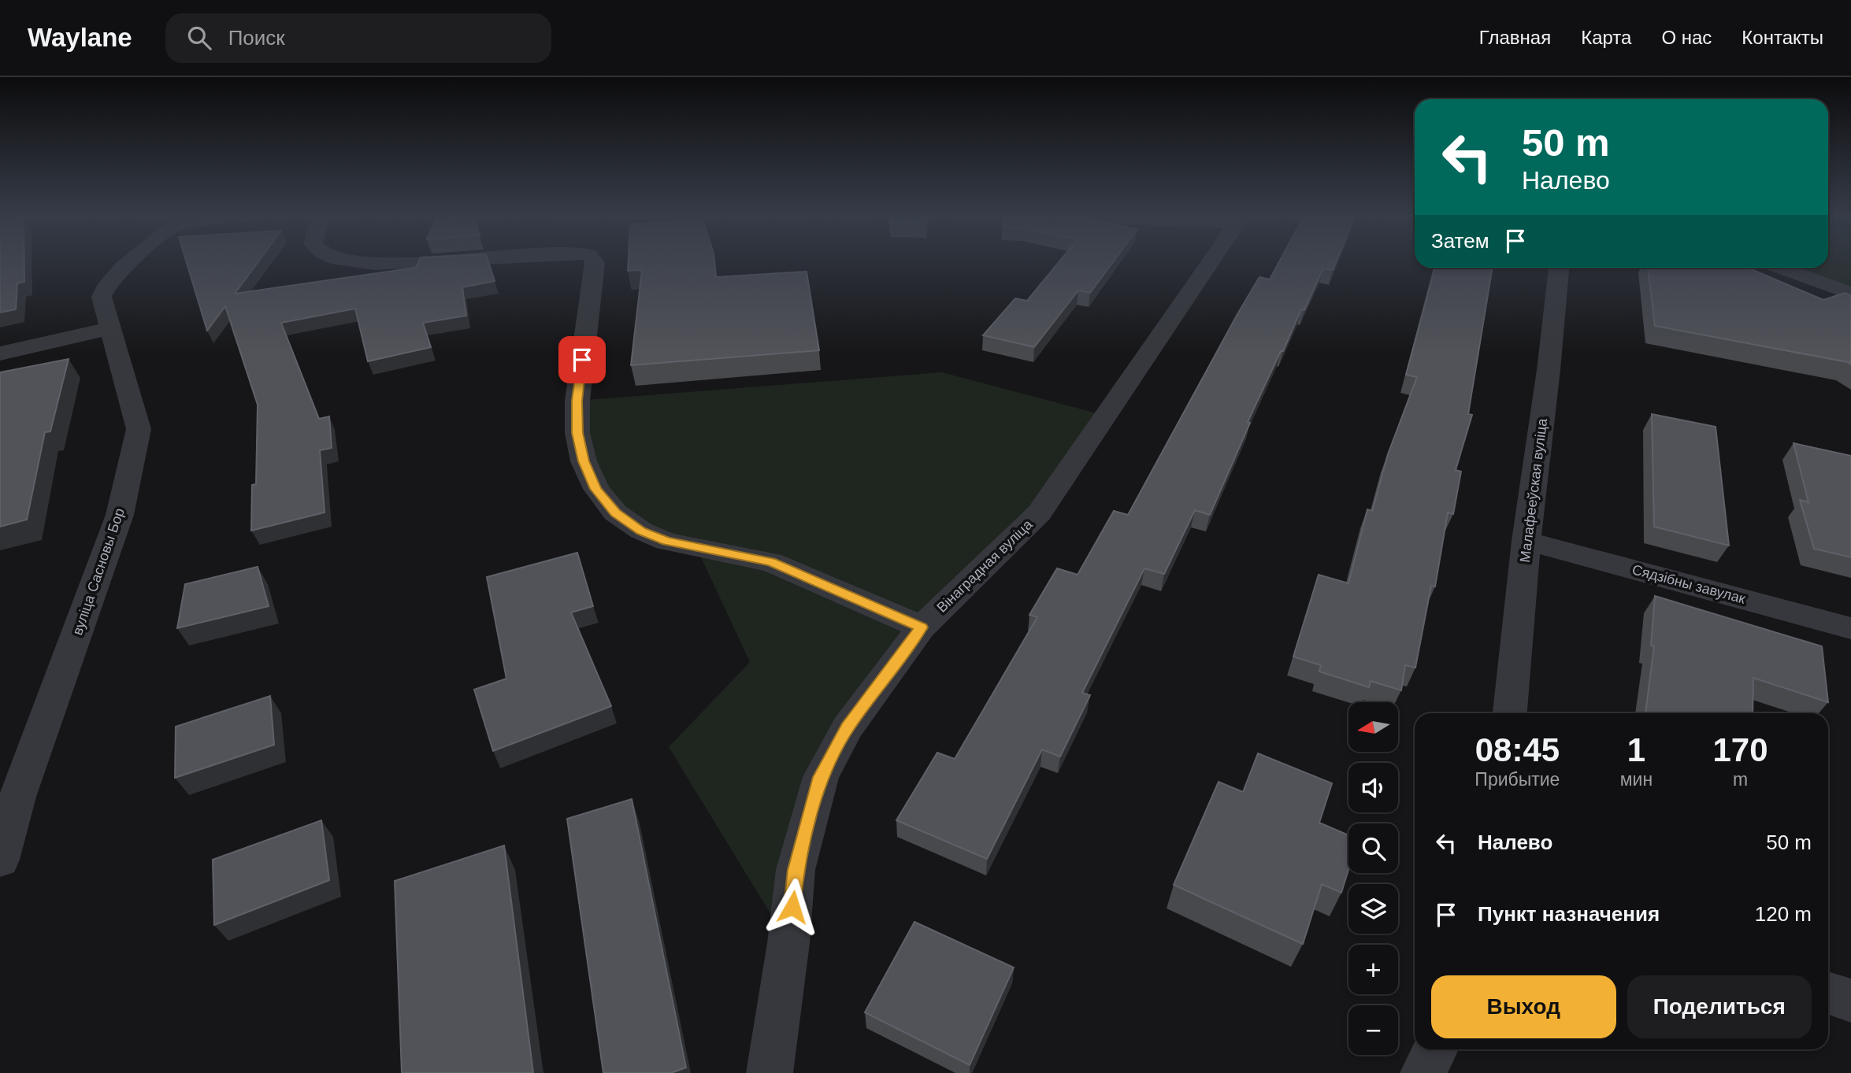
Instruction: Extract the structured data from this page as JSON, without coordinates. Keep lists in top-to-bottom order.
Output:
{
  "streets": {
    "street": [
      "Малафееўская вуліца",
      "Вінаградная вуліца",
      "вуліца Сасновы Бор",
      "Сядзібны завулак"
    ]
  },
  "crossings": [
    ["Малафееўская вуліца", "Сядзібны завулак"]
  ],
  "north": "left",
  "page": {
    "header": "Waylane",
    "search": "Поиск",
    "nav": [
      "Главная",
      "Карта",
      "О нас",
      "Контакты"
    ],
    "turn": ["50 m", "Налево"],
    "then": "Затем",
    "map_buttons": ["+", "−"],
    "eta": [
      "08:45",
      "Прибытие",
      "1",
      "мин",
      "170",
      "m"
    ],
    "list": [
      {
        "name": "Налево",
        "value": "50 m"
      },
      {
        "name": "Пункт назначения",
        "value": "120 m"
      }
    ],
    "buttons": ["Выход", "Поделиться"]
  }
}
